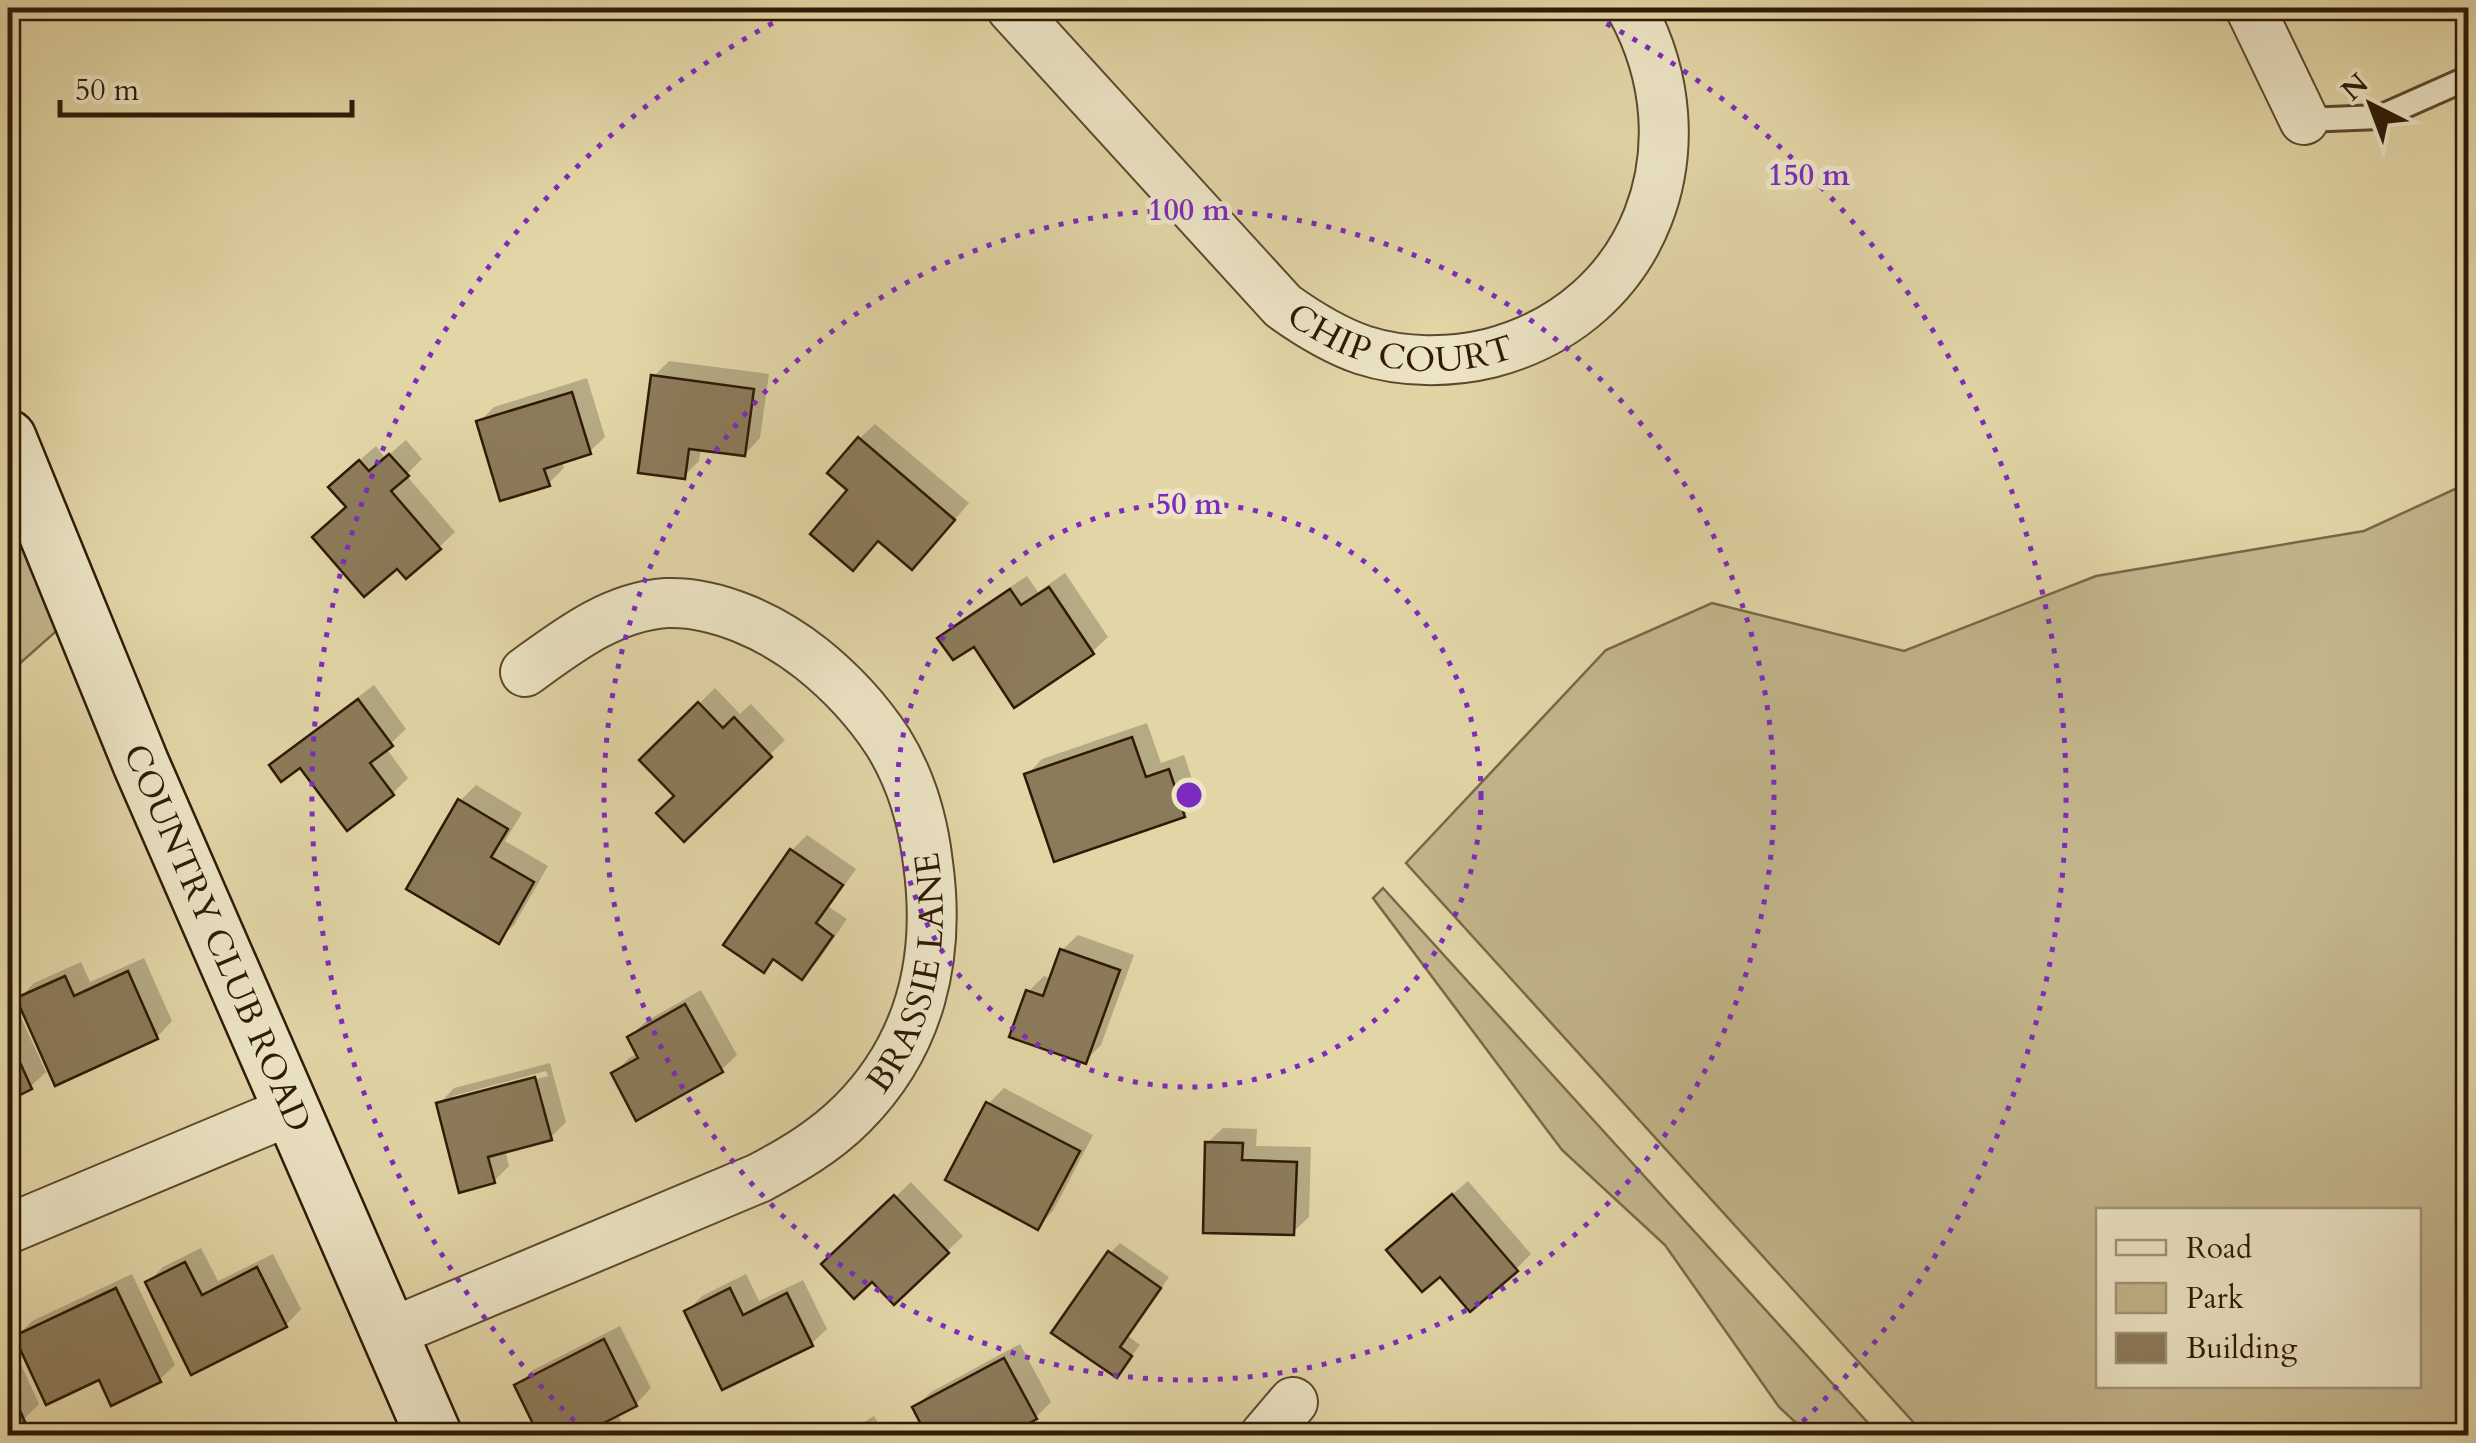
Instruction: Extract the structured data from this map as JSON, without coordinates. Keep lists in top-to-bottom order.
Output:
{
  "streets": {
    "street": ["CHIP COURT", "COUNTRY CLUB ROAD", "BRASSIE LANE"]
  },
  "crossings": [
    ["COUNTRY CLUB ROAD", "BRASSIE LANE"]
  ],
  "legend": ["Road", "Park", "Building"],
  "scale_bar": "50 m",
  "north": "top left",
  "rings": ["150 m", "100 m", "50 m"]
}
